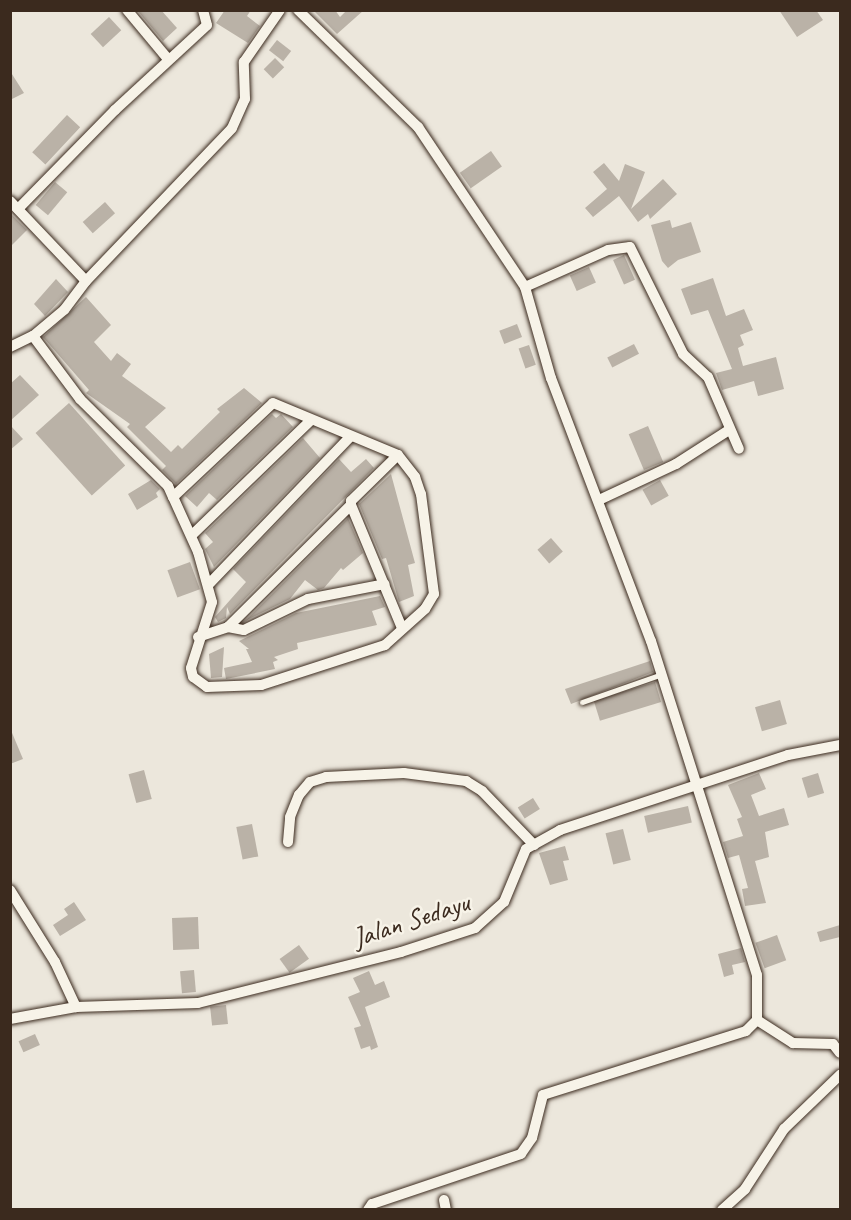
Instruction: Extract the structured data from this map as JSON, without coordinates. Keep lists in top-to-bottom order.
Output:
{
  "streets": {
    "street": ["Jalan Sedayu"]
  }
}
